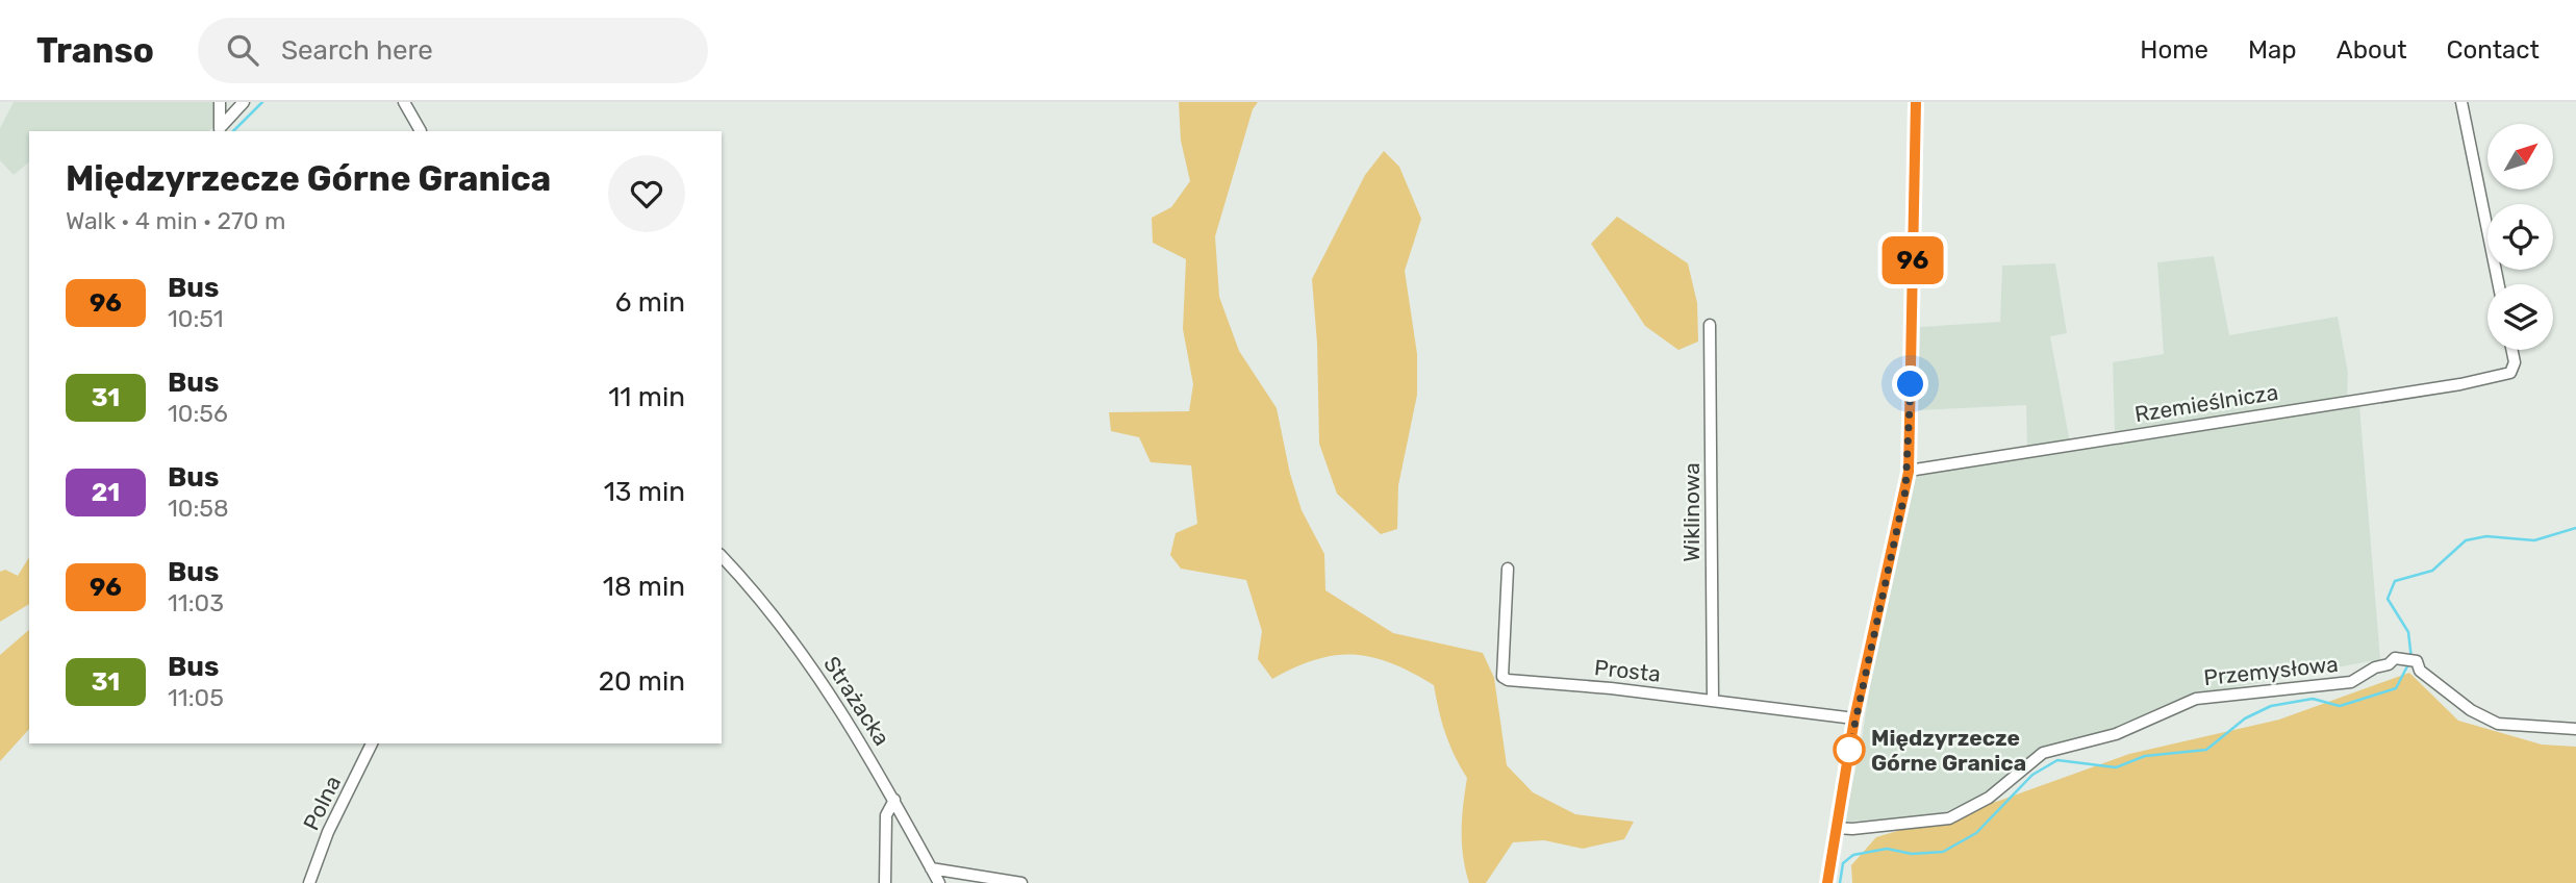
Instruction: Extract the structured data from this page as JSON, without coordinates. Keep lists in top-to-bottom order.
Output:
{
  "streets": {
    "street": [
      "Rzemieślnicza",
      "Wiklinowa",
      "Prosta",
      "Przemysłowa",
      "Strażacka",
      "Polna"
    ]
  },
  "crossings": [
    ["Wiklinowa", "Prosta"]
  ],
  "places": ["Międzyrzecze Górne Granica"],
  "lines": ["bus line 96"],
  "north": "top right",
  "page": {
    "header": "Transo",
    "search": "Search here",
    "nav": [
      "Home",
      "Map",
      "About",
      "Contact"
    ],
    "on_map": "96",
    "heading": ["Międzyrzecze Górne Granica", "Walk · 4 min · 270 m"],
    "list": [
      {
        "mark": "96",
        "name": "Bus",
        "note": "10:51",
        "value": "6 min"
      },
      {
        "mark": "31",
        "name": "Bus",
        "note": "10:56",
        "value": "11 min"
      },
      {
        "mark": "21",
        "name": "Bus",
        "note": "10:58",
        "value": "13 min"
      },
      {
        "mark": "96",
        "name": "Bus",
        "note": "11:03",
        "value": "18 min"
      },
      {
        "mark": "31",
        "name": "Bus",
        "note": "11:05",
        "value": "20 min"
      }
    ]
  }
}
